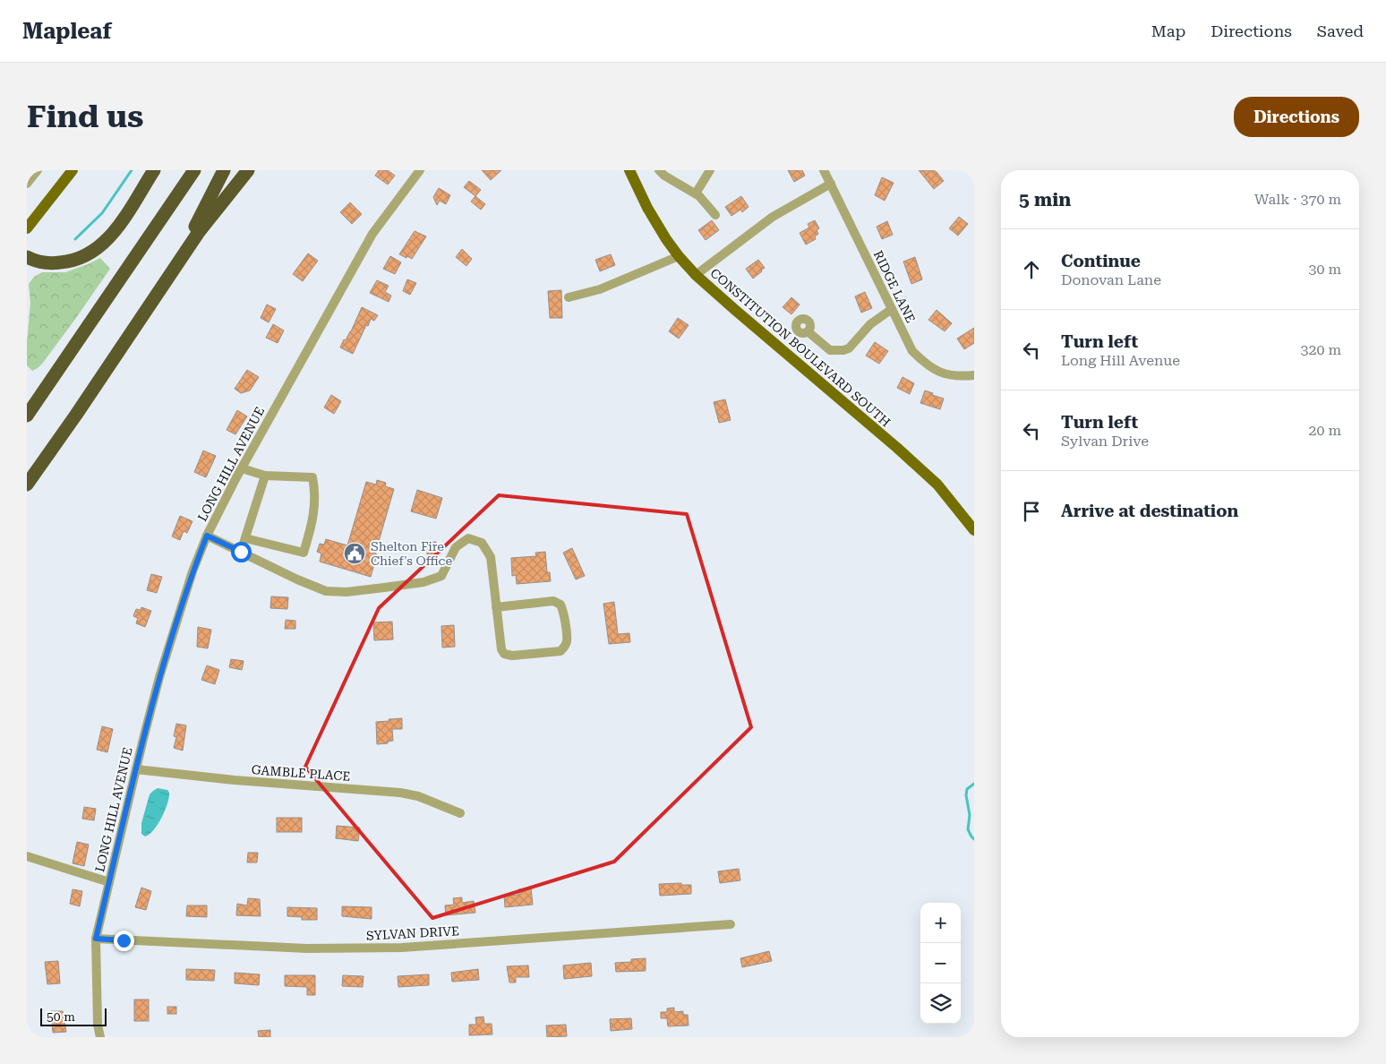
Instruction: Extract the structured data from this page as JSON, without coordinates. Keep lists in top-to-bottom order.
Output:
{
  "streets": {
    "main road": ["CONSTITUTION BOULEVARD SOUTH"],
    "street": [
      "RIDGE LANE",
      "LONG HILL AVENUE",
      "GAMBLE PLACE",
      "SYLVAN DRIVE"
    ]
  },
  "crossings": [
    ["LONG HILL AVENUE", "GAMBLE PLACE"],
    ["LONG HILL AVENUE", "SYLVAN DRIVE"]
  ],
  "places": {
    "public building": ["Shelton Fire Chief's Office"]
  },
  "scale_bar": "50 m",
  "page": {
    "header": "Mapleaf",
    "nav": ["Map", "Directions", "Saved"],
    "buttons": "Directions",
    "title": "Find us",
    "heading": ["5 min", "Walk · 370 m"],
    "list": [
      ["Continue", "Donovan Lane", "30 m"],
      ["Turn left", "Long Hill Avenue", "320 m"],
      ["Turn left", "Sylvan Drive", "20 m"],
      "Arrive at destination"
    ],
    "map_buttons": ["+", "−"],
    "scale": "50 m"
  }
}
